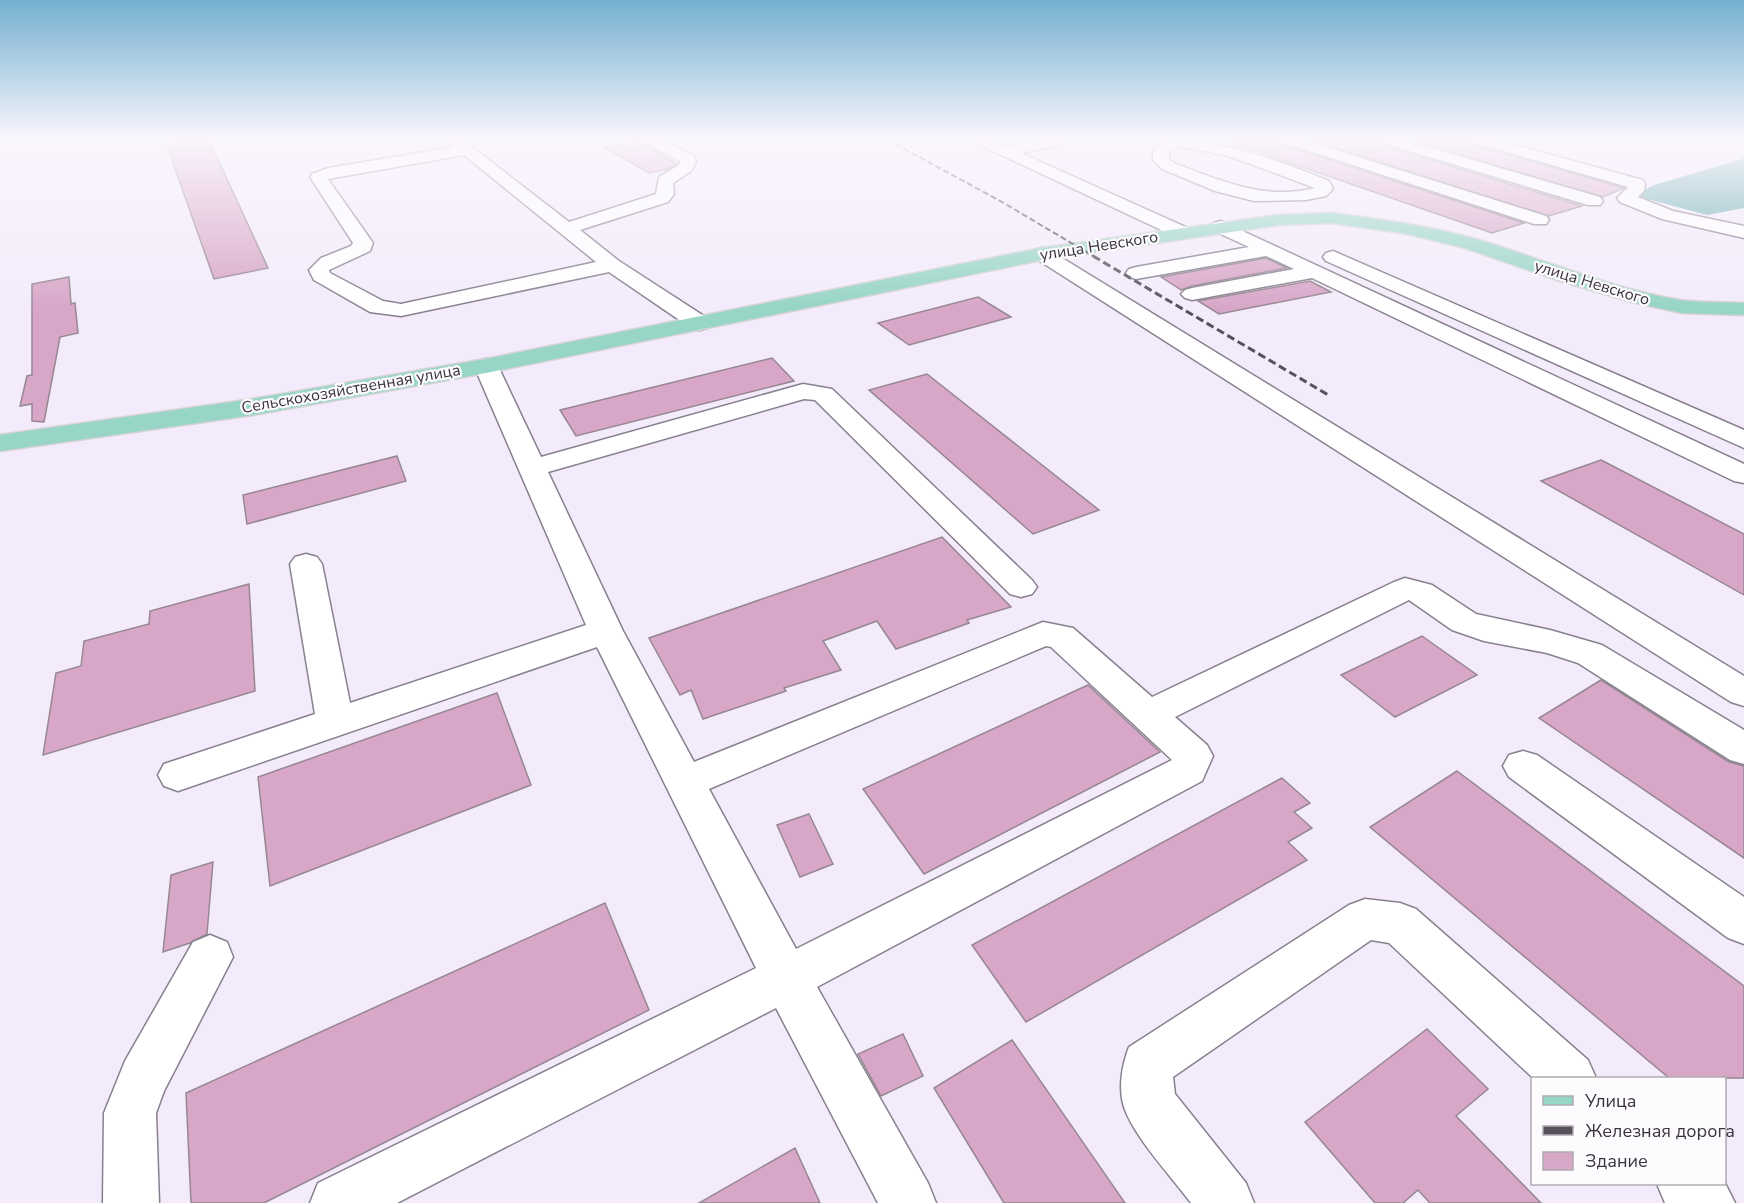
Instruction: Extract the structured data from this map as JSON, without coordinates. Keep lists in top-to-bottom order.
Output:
{
  "streets": {
    "main road": ["улица Невского", "Сельскохозяйственная улица"]
  },
  "crossings": [
    ["улица Невского", "Сельскохозяйственная улица"]
  ],
  "legend": ["Улица", "Железная дорога", "Здание"]
}
